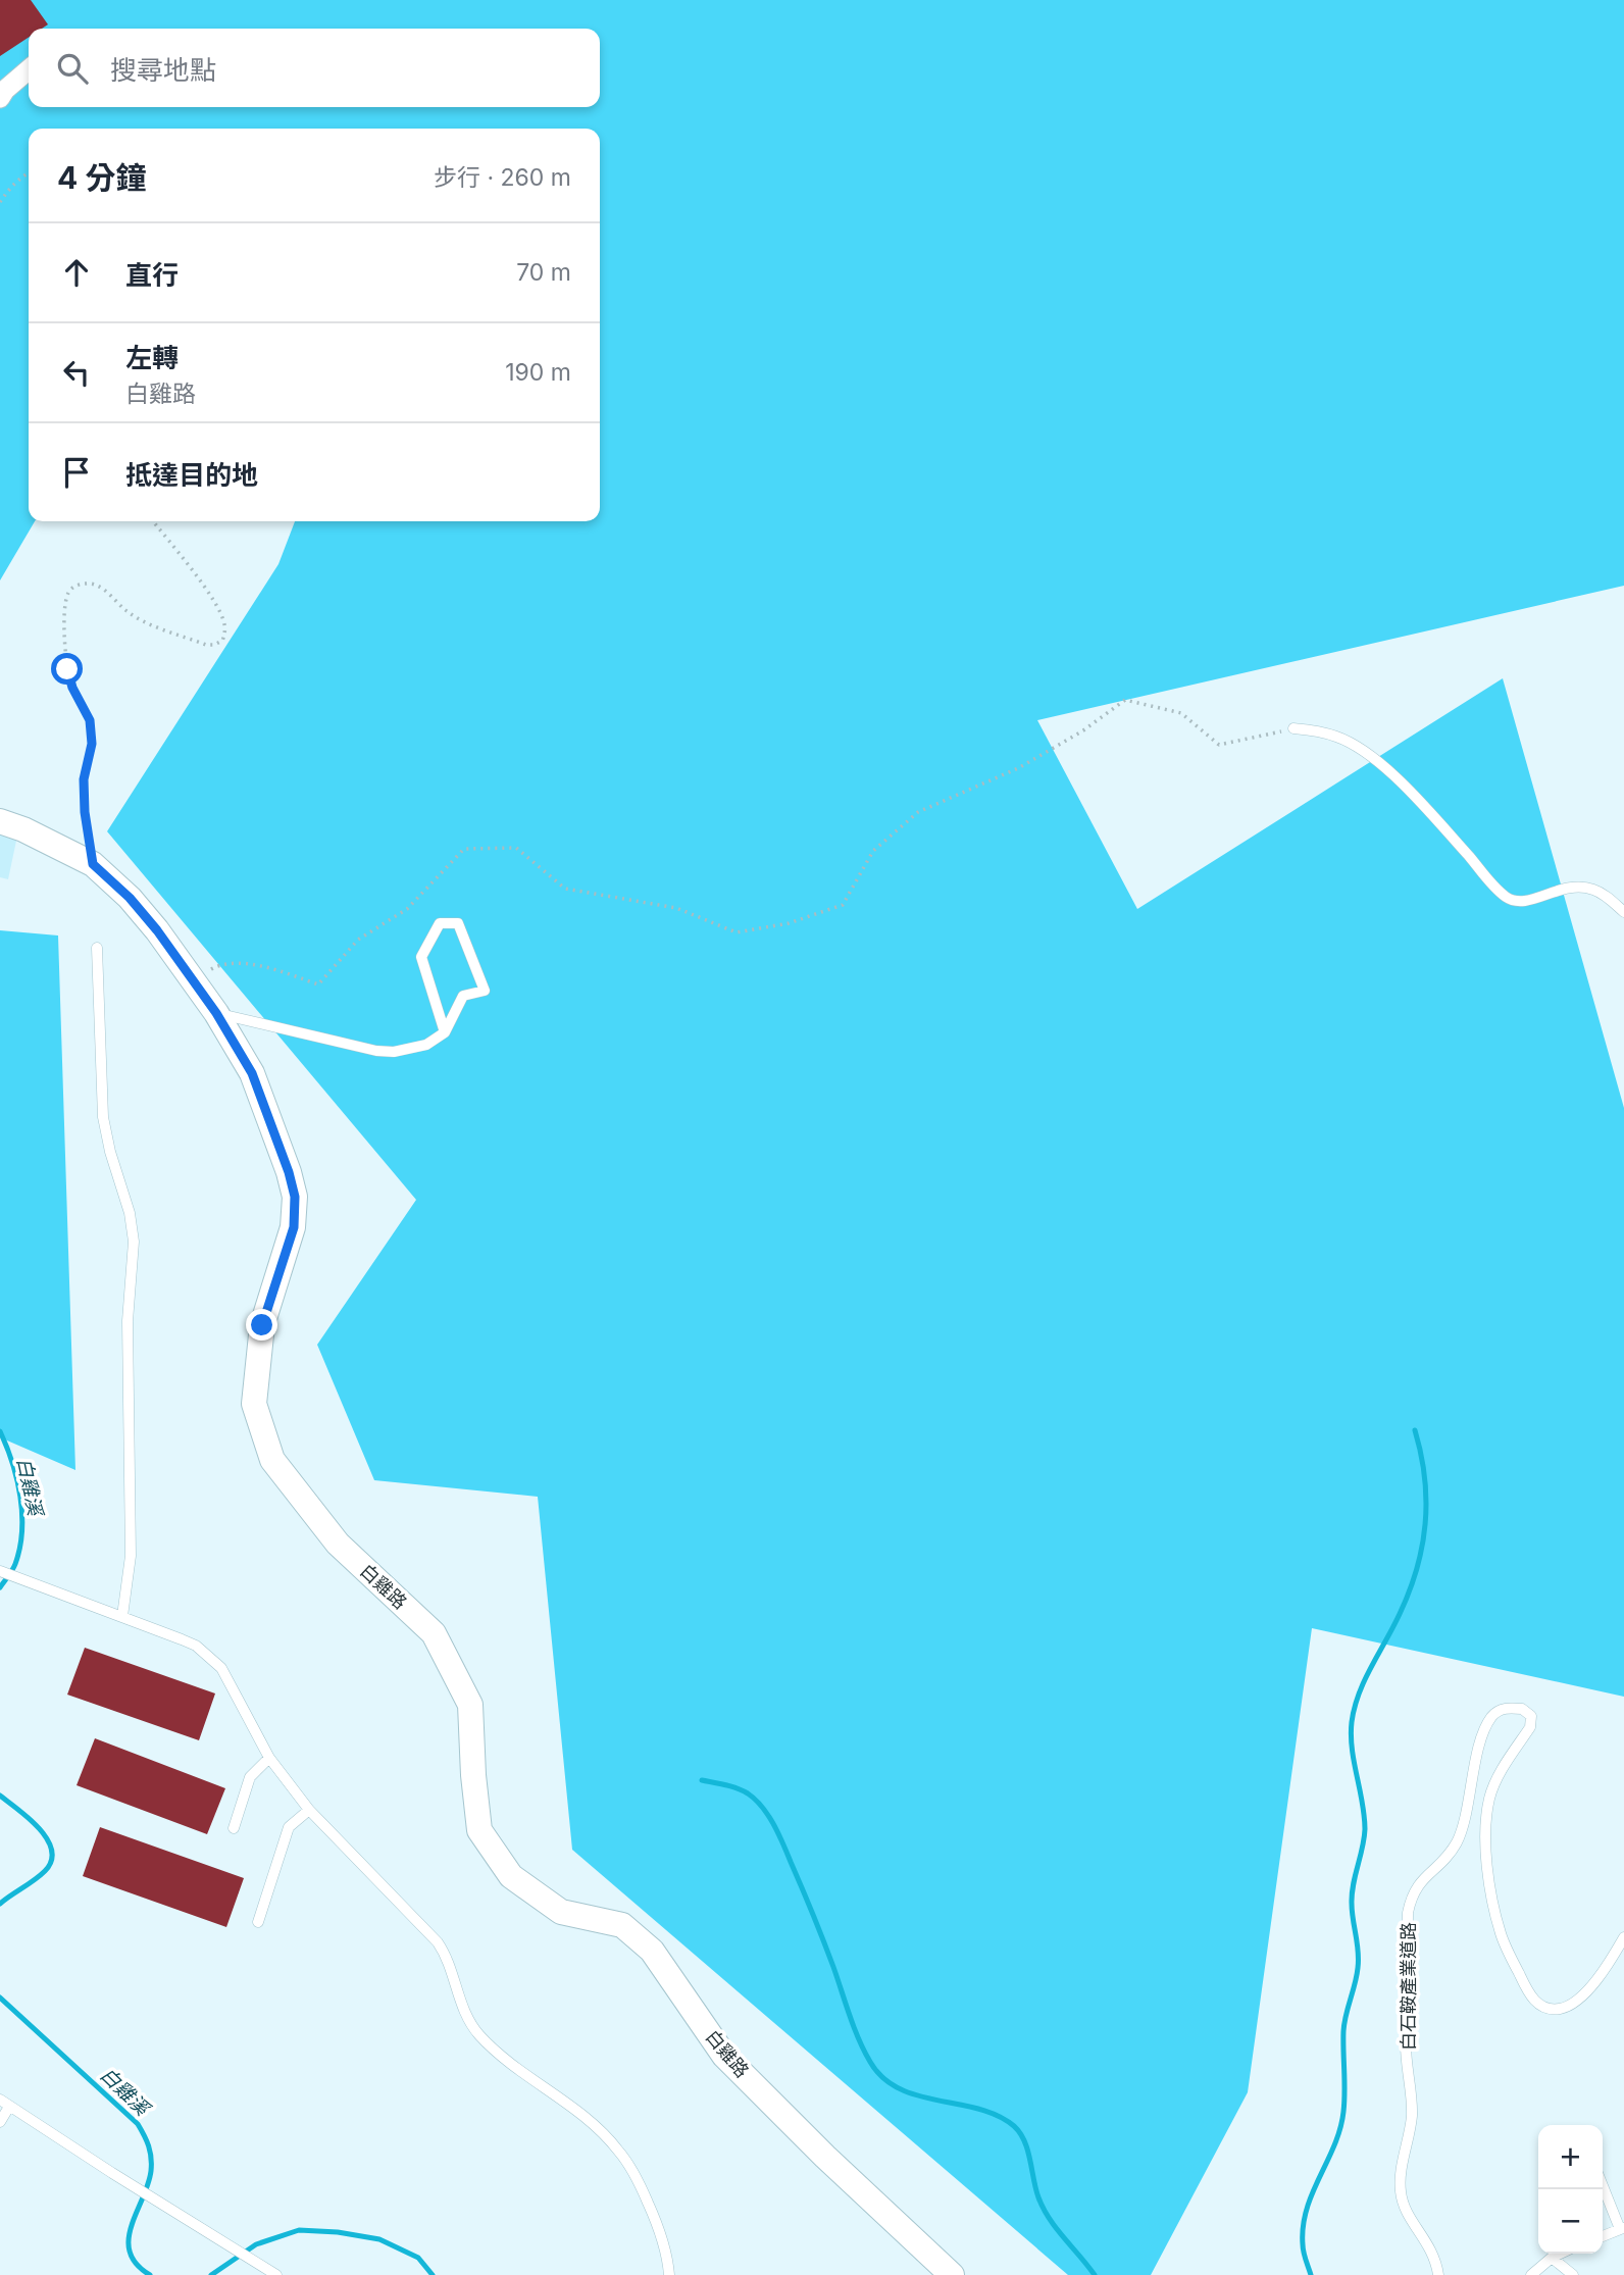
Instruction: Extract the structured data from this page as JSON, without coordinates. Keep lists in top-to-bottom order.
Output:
{
  "streets": {
    "street": ["白雞路"],
    "lane": ["白石鞍產業道路"]
  },
  "water": ["白雞溪"],
  "page": {
    "search": "搜尋地點",
    "heading": ["4 分鐘", "步行 · 260 m"],
    "list": [
      ["直行", "70 m"],
      ["左轉", "白雞路", "190 m"],
      "抵達目的地"
    ],
    "map_buttons": ["+", "−"]
  }
}
